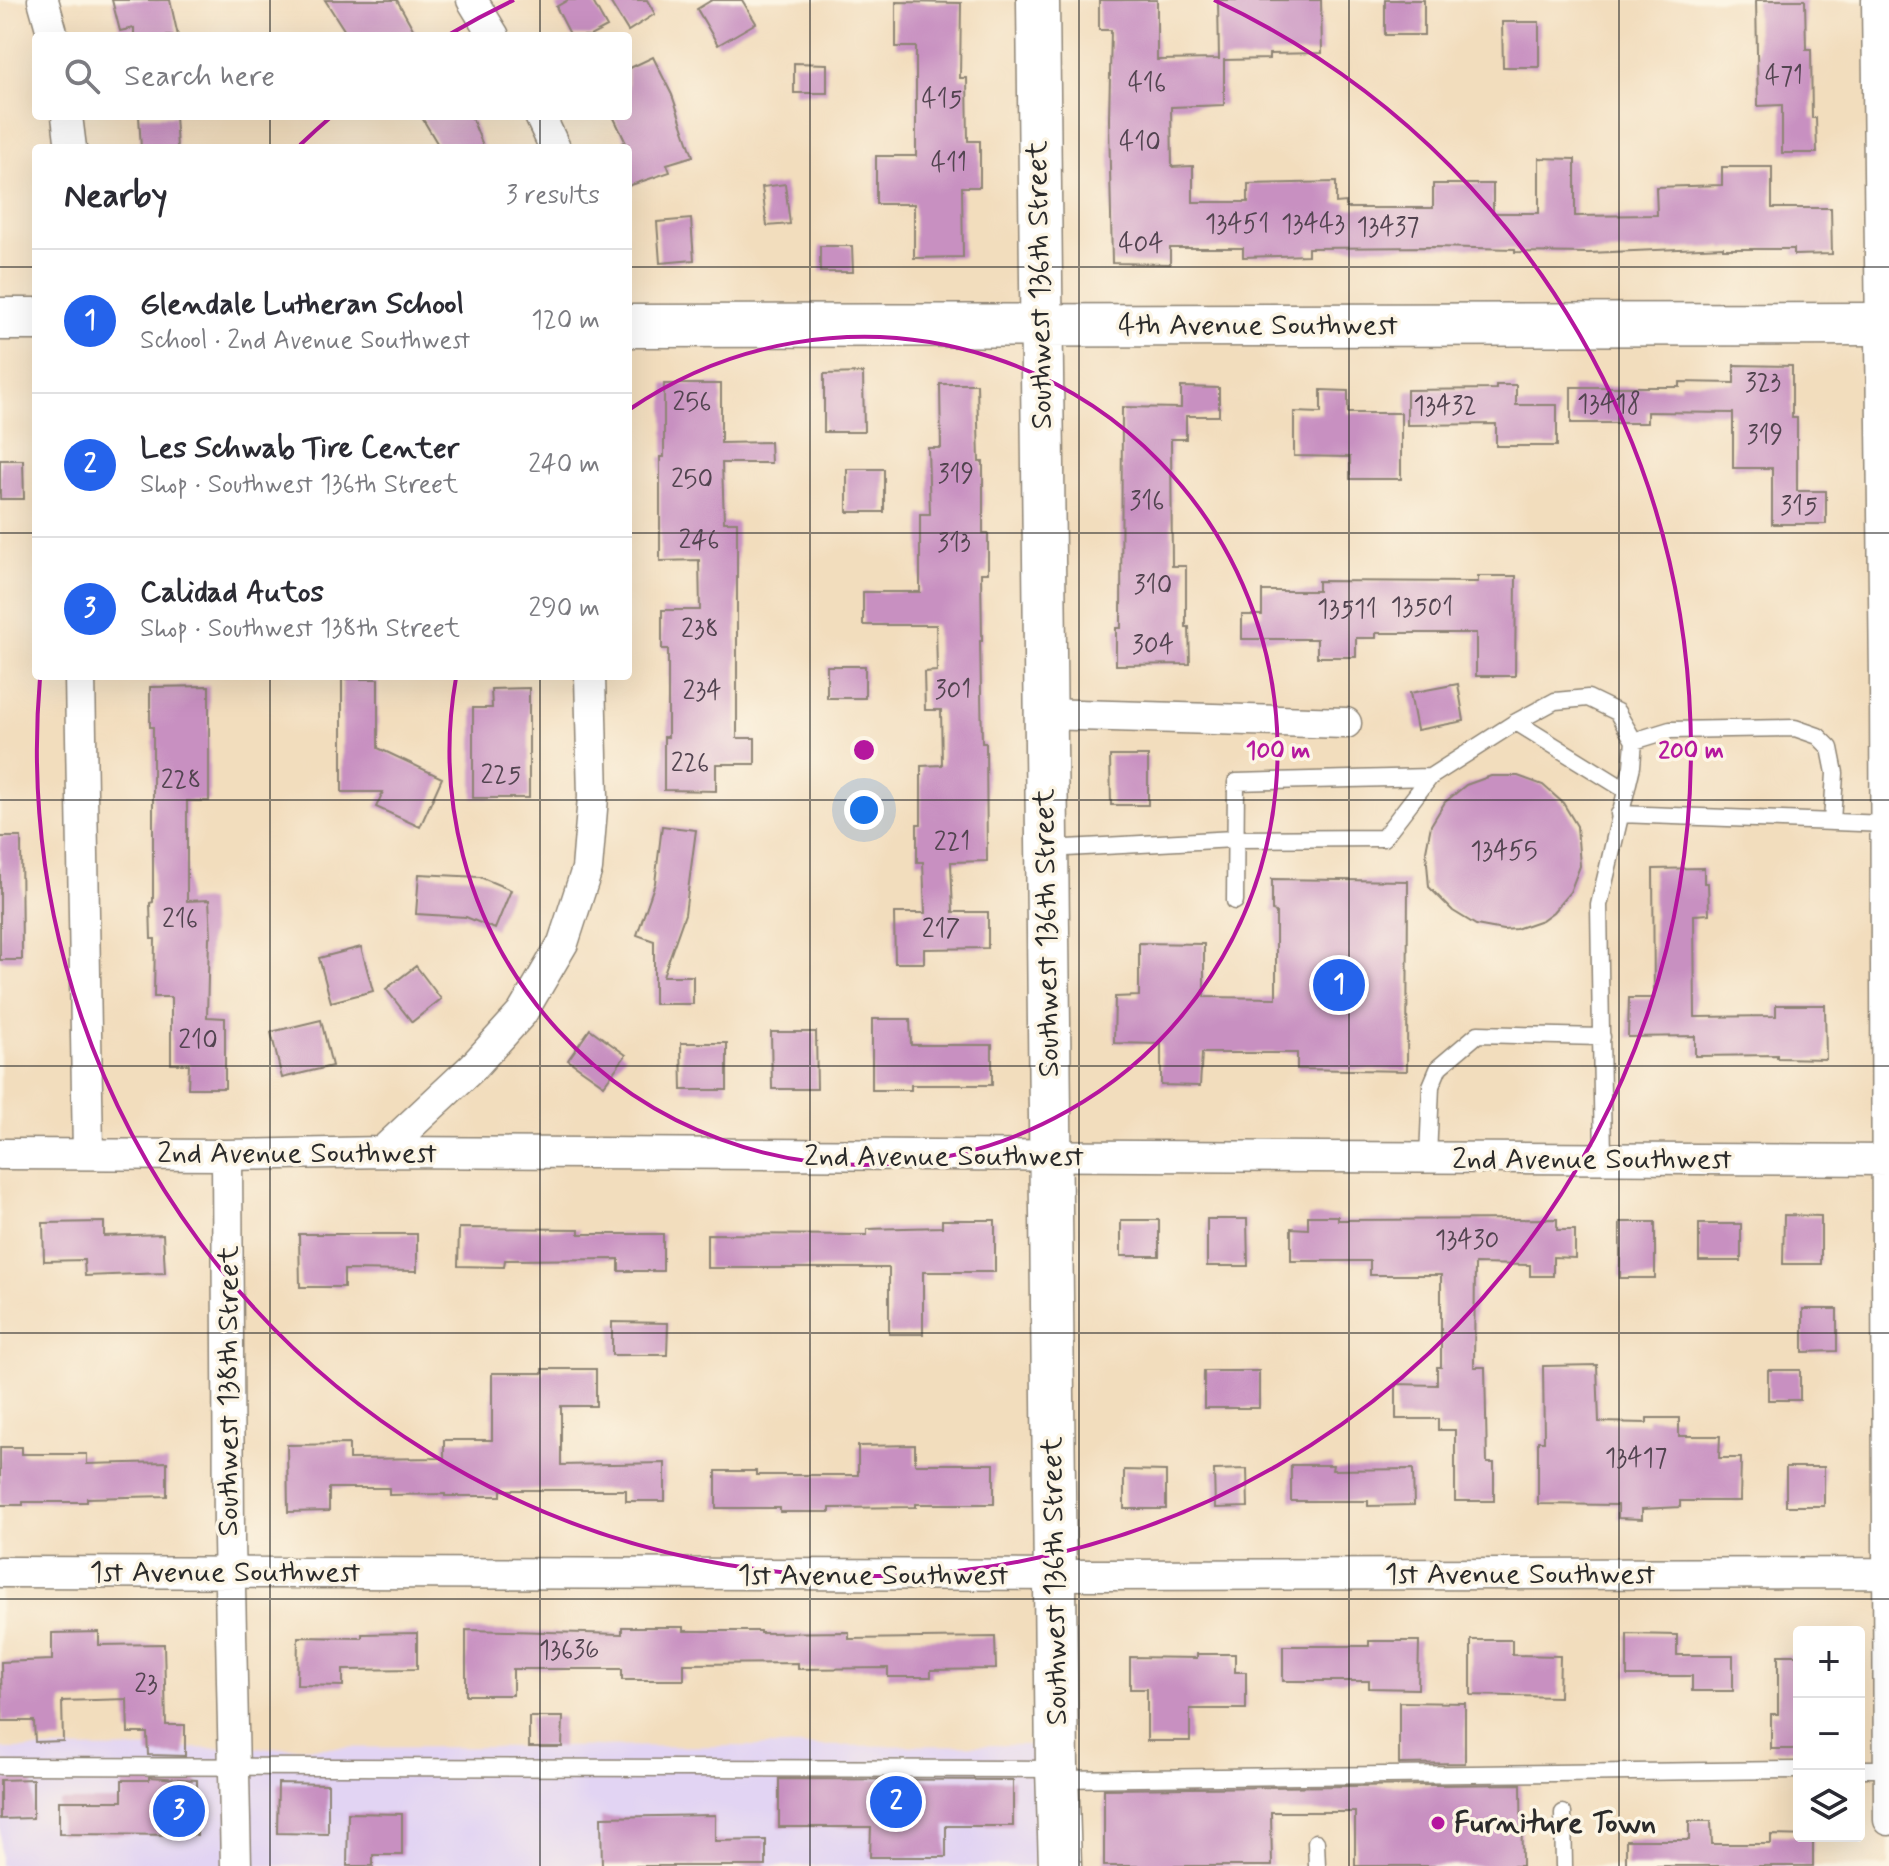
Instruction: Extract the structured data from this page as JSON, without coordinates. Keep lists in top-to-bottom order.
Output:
{
  "streets": {
    "street": [
      "Southwest 136th Street",
      "4th Avenue Southwest",
      "2nd Avenue Southwest",
      "Southwest 138th Street",
      "1st Avenue Southwest"
    ]
  },
  "crossings": [
    ["Southwest 136th Street", "4th Avenue Southwest"],
    ["Southwest 136th Street", "2nd Avenue Southwest"],
    ["Southwest 136th Street", "1st Avenue Southwest"],
    ["2nd Avenue Southwest", "Southwest 138th Street"],
    ["Southwest 138th Street", "1st Avenue Southwest"]
  ],
  "places": ["Furniture Town"],
  "house_numbers": [
    "471",
    "416",
    "415",
    "410",
    "411",
    "13451",
    "13443",
    "13437",
    "404",
    "323",
    "256",
    "13418",
    "13432",
    "319",
    "319",
    "250",
    "316",
    "315",
    "246",
    "313",
    "310",
    "13501",
    "13511",
    "238",
    "304",
    "301",
    "234",
    "226",
    "225",
    "228",
    "221",
    "13455",
    "216",
    "217",
    "210",
    "13430",
    "13417",
    "13636",
    "23"
  ],
  "page": {
    "search": "Search here",
    "heading": ["Nearby", "3 results"],
    "list": [
      {
        "mark": "1",
        "name": "Glendale Lutheran School",
        "note": "School · 2nd Avenue Southwest",
        "value": "120 m"
      },
      {
        "mark": "2",
        "name": "Les Schwab Tire Center",
        "note": "Shop · Southwest 136th Street",
        "value": "240 m"
      },
      {
        "mark": "3",
        "name": "Calidad Autos",
        "note": "Shop · Southwest 138th Street",
        "value": "290 m"
      }
    ],
    "pins": ["1", "2", "3"],
    "map_buttons": ["+", "−"]
  },
  "rings": ["100 m", "200 m"]
}
